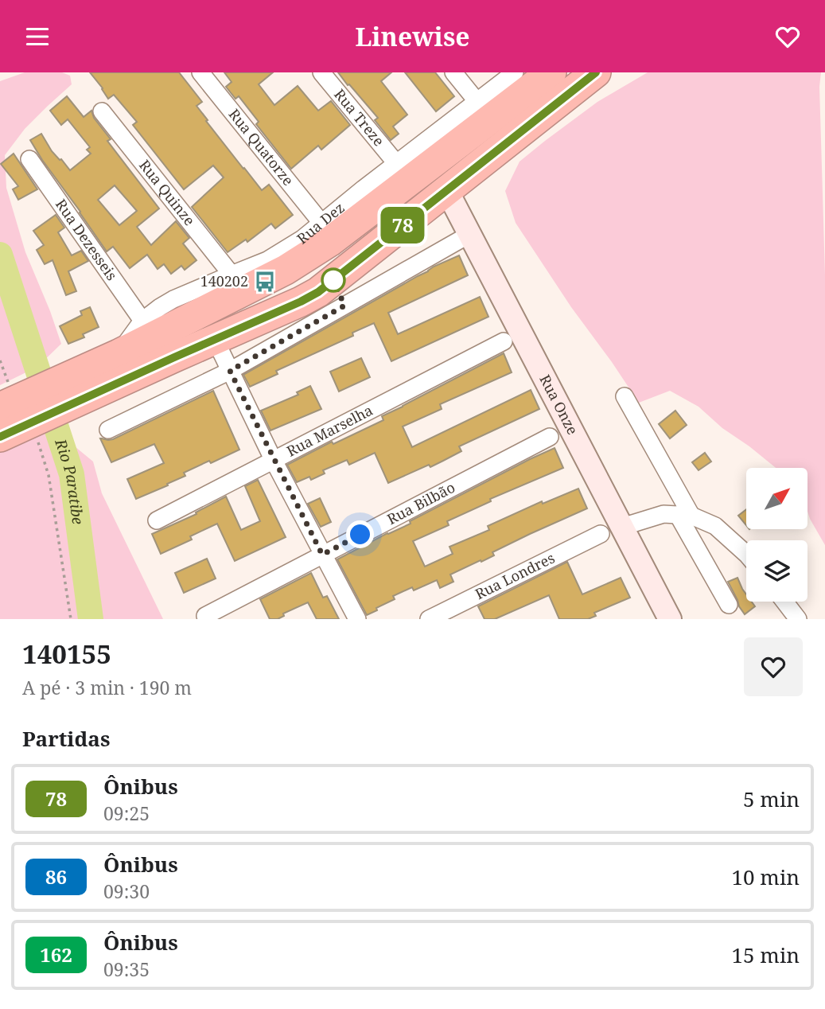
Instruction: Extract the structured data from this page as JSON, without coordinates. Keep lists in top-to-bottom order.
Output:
{
  "streets": {
    "street": [
      "Rua Treze",
      "Rua Quatorze",
      "Rua Quinze",
      "Rua Dez",
      "Rua Dezesseis",
      "Rua Onze",
      "Rua Marselha",
      "Rua Bilbão",
      "Rua Londres"
    ]
  },
  "crossings": [
    ["Rua Treze", "Rua Dez"],
    ["Rua Quatorze", "Rua Dez"],
    ["Rua Quinze", "Rua Dez"],
    ["Rua Dez", "Rua Dezesseis"]
  ],
  "water": ["Rio Paratibe"],
  "places": {
    "bus stop": ["140202"]
  },
  "lines": ["bus line 78"],
  "north": "top right",
  "page": {
    "header": "Linewise",
    "on_map": "78",
    "heading": [
      ["140155", "A pé · 3 min · 190 m"],
      "Partidas"
    ],
    "list": [
      {
        "mark": "78",
        "name": "Ônibus",
        "note": "09:25",
        "value": "5 min"
      },
      {
        "mark": "86",
        "name": "Ônibus",
        "note": "09:30",
        "value": "10 min"
      },
      {
        "mark": "162",
        "name": "Ônibus",
        "note": "09:35",
        "value": "15 min"
      }
    ]
  }
}
